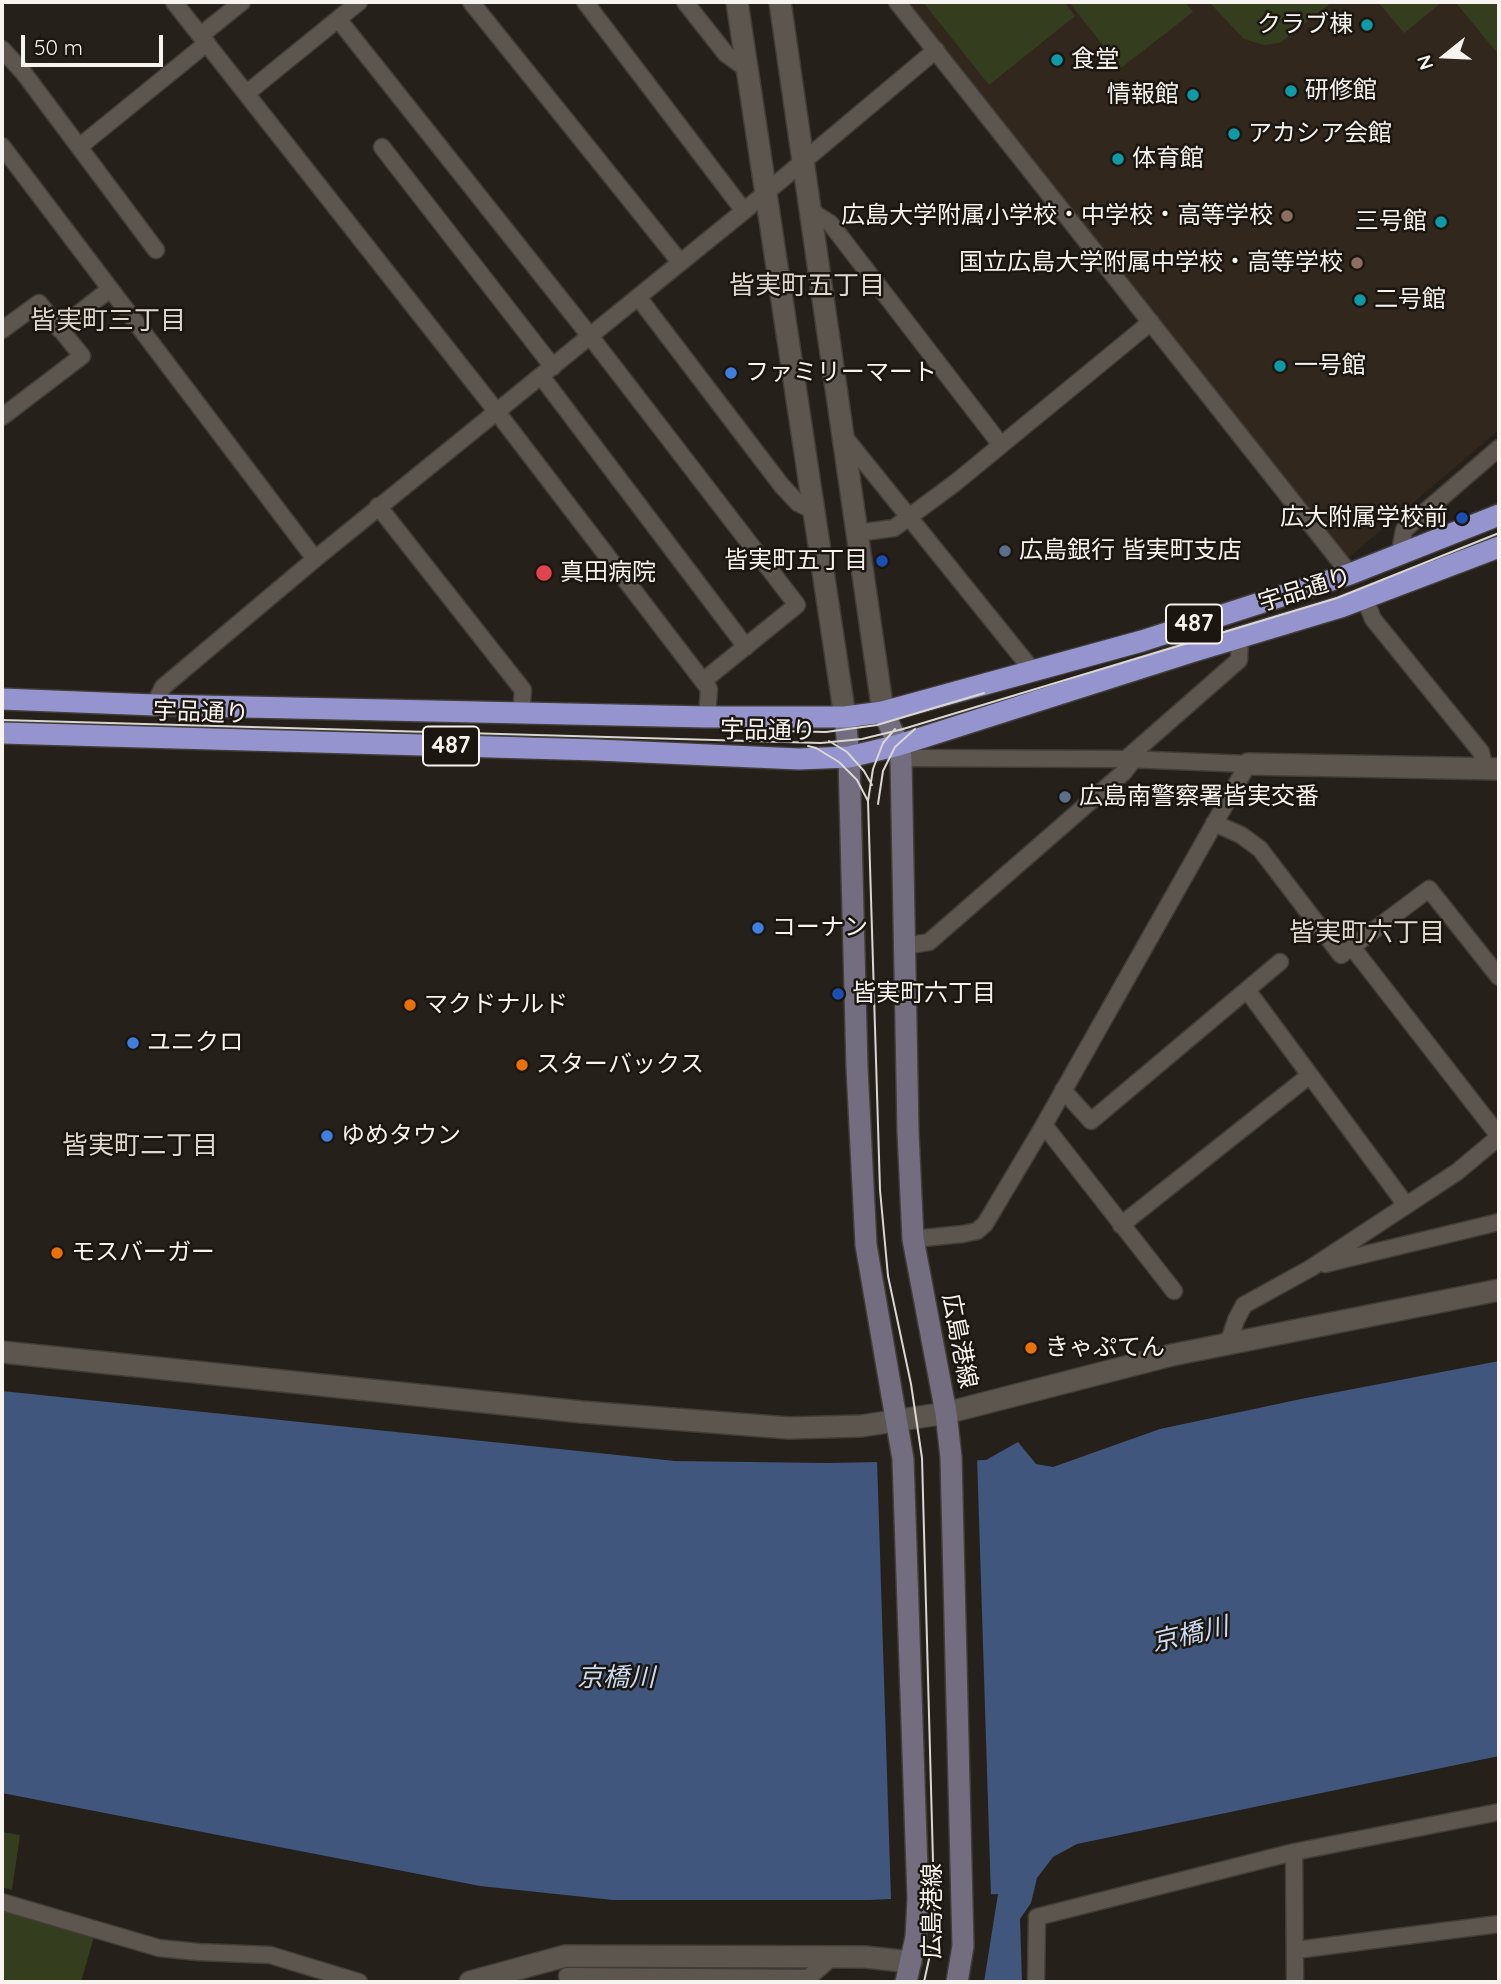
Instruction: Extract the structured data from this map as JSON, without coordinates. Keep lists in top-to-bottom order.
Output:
{
  "streets": {
    "highway": ["宇品通り", "487"],
    "main road": ["広島港線"]
  },
  "crossings": [
    ["宇品通り", "広島港線"]
  ],
  "districts": [
    "皆実町五丁目",
    "皆実町三丁目",
    "皆実町六丁目",
    "皆実町二丁目"
  ],
  "water": ["京橋川"],
  "places": [
    "クラブ棟",
    "食堂",
    "研修館",
    "情報館",
    "アカシア会館",
    "体育館",
    "広島大学附属小学校・中学校・高等学校",
    "三号館",
    "国立広島大学附属中学校・高等学校",
    "二号館",
    "一号館",
    "ファミリーマート",
    "広大附属学校前",
    "広島銀行 皆実町支店",
    "皆実町五丁目",
    "真田病院",
    "広島南警察署皆実交番",
    "コーナン",
    "皆実町六丁目",
    "マクドナルド",
    "ユニクロ",
    "スターバックス",
    "ゆめタウン",
    "モスバーガー",
    "きゃぷてん"
  ],
  "scale_bar": "50 m",
  "north": "left"
}
